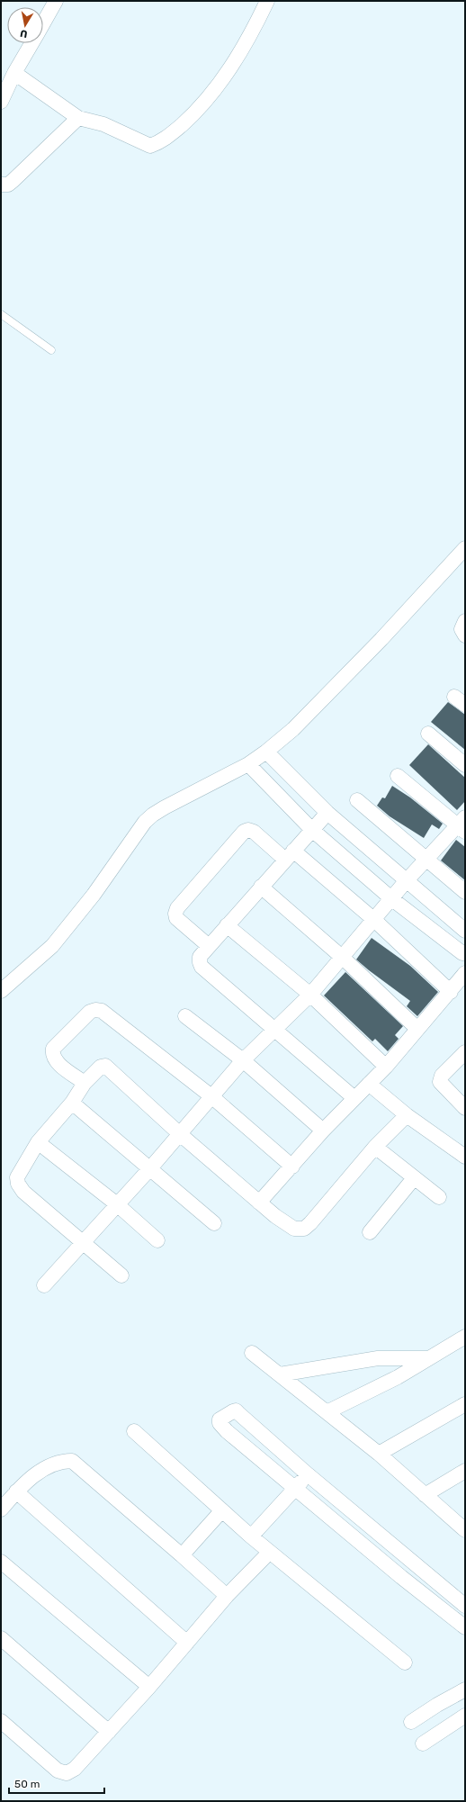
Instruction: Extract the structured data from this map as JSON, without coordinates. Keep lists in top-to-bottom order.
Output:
{
  "scale_bar": "50 m",
  "north": "bottom"
}
